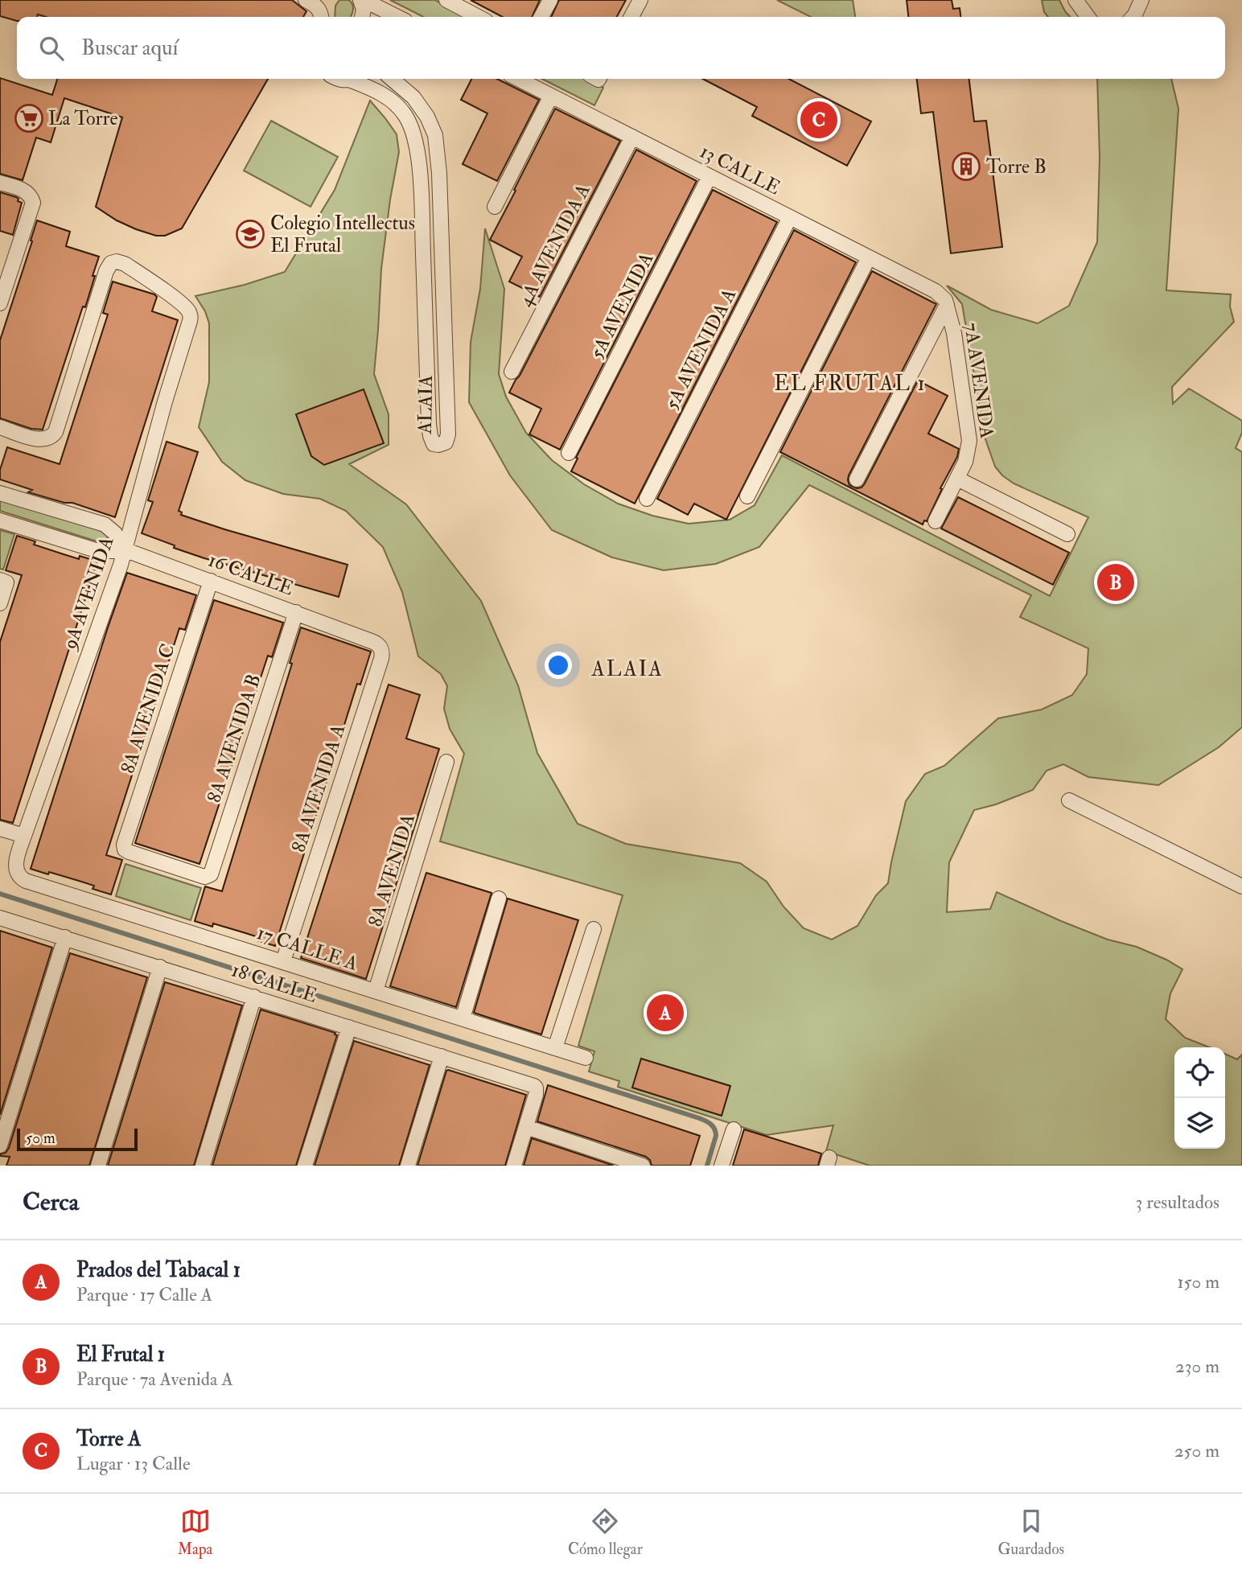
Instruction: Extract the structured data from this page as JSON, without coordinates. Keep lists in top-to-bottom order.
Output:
{
  "streets": {
    "street": [
      "13 CALLE",
      "4A AVENIDA A",
      "5A AVENIDA",
      "5A AVENIDA A",
      "7A AVENIDA",
      "ALAIA",
      "16 CALLE",
      "9A AVENIDA",
      "8A AVENIDA C",
      "8A AVENIDA B",
      "8A AVENIDA A",
      "8A AVENIDA",
      "17 CALLE A",
      "18 CALLE"
    ]
  },
  "crossings": [
    ["13 CALLE", "4A AVENIDA A"],
    ["13 CALLE", "5A AVENIDA"],
    ["13 CALLE", "5A AVENIDA A"],
    ["13 CALLE", "7A AVENIDA"],
    ["16 CALLE", "9A AVENIDA"],
    ["16 CALLE", "8A AVENIDA C"],
    ["16 CALLE", "8A AVENIDA B"],
    ["16 CALLE", "8A AVENIDA A"],
    ["9A AVENIDA", "17 CALLE A"],
    ["8A AVENIDA C", "8A AVENIDA B"],
    ["8A AVENIDA A", "17 CALLE A"],
    ["8A AVENIDA", "17 CALLE A"]
  ],
  "districts": ["EL FRUTAL 1", "ALAIA"],
  "places": {
    "supermarket": ["La Torre"],
    "building": ["Torre B"],
    "school or university": ["Colegio Intellectus El Frutal"]
  },
  "scale_bar": "50 m",
  "page": {
    "search": "Buscar aquí",
    "pins": ["C", "B", "A"],
    "scale": "50 m",
    "heading": ["Cerca", "3 resultados"],
    "list": [
      {
        "mark": "A",
        "name": "Prados del Tabacal 1",
        "note": "Parque · 17 Calle A",
        "value": "150 m"
      },
      {
        "mark": "B",
        "name": "El Frutal 1",
        "note": "Parque · 7a Avenida A",
        "value": "230 m"
      },
      {
        "mark": "C",
        "name": "Torre A",
        "note": "Lugar · 13 Calle",
        "value": "250 m"
      }
    ],
    "nav": ["Mapa", "Cómo llegar", "Guardados"]
  }
}
